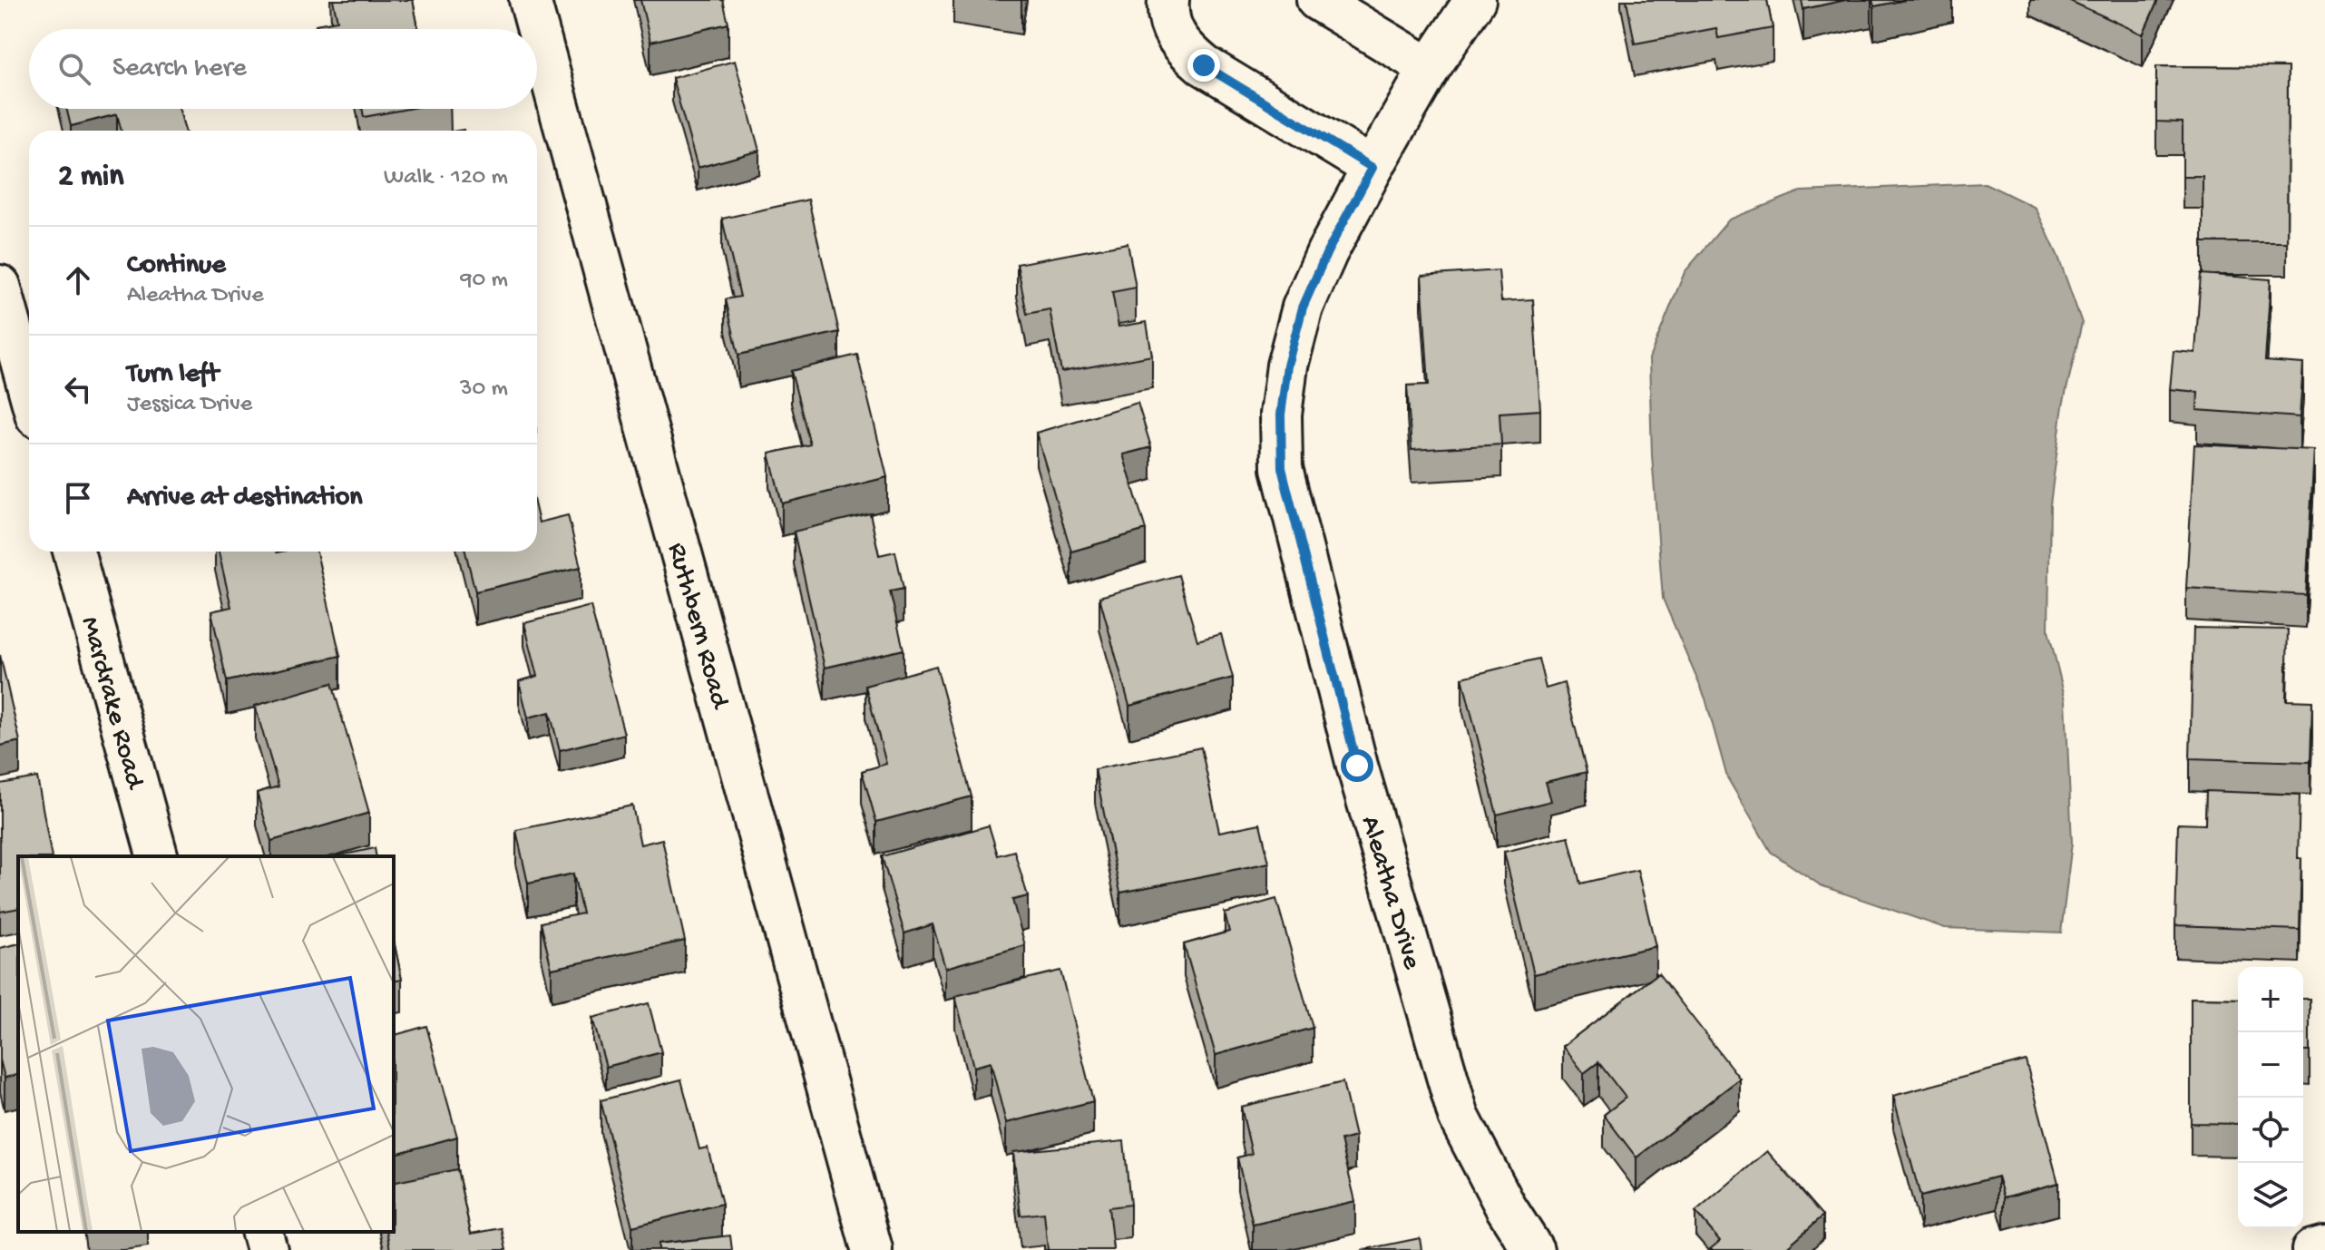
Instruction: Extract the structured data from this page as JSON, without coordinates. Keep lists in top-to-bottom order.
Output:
{
  "streets": {
    "street": ["Ruthbern Road", "Mardrake Road", "Aleatha Drive"]
  },
  "page": {
    "search": "Search here",
    "heading": ["2 min", "Walk · 120 m"],
    "list": [
      ["Continue", "Aleatha Drive", "90 m"],
      ["Turn left", "Jessica Drive", "30 m"],
      "Arrive at destination"
    ],
    "map_buttons": ["+", "−"]
  }
}
